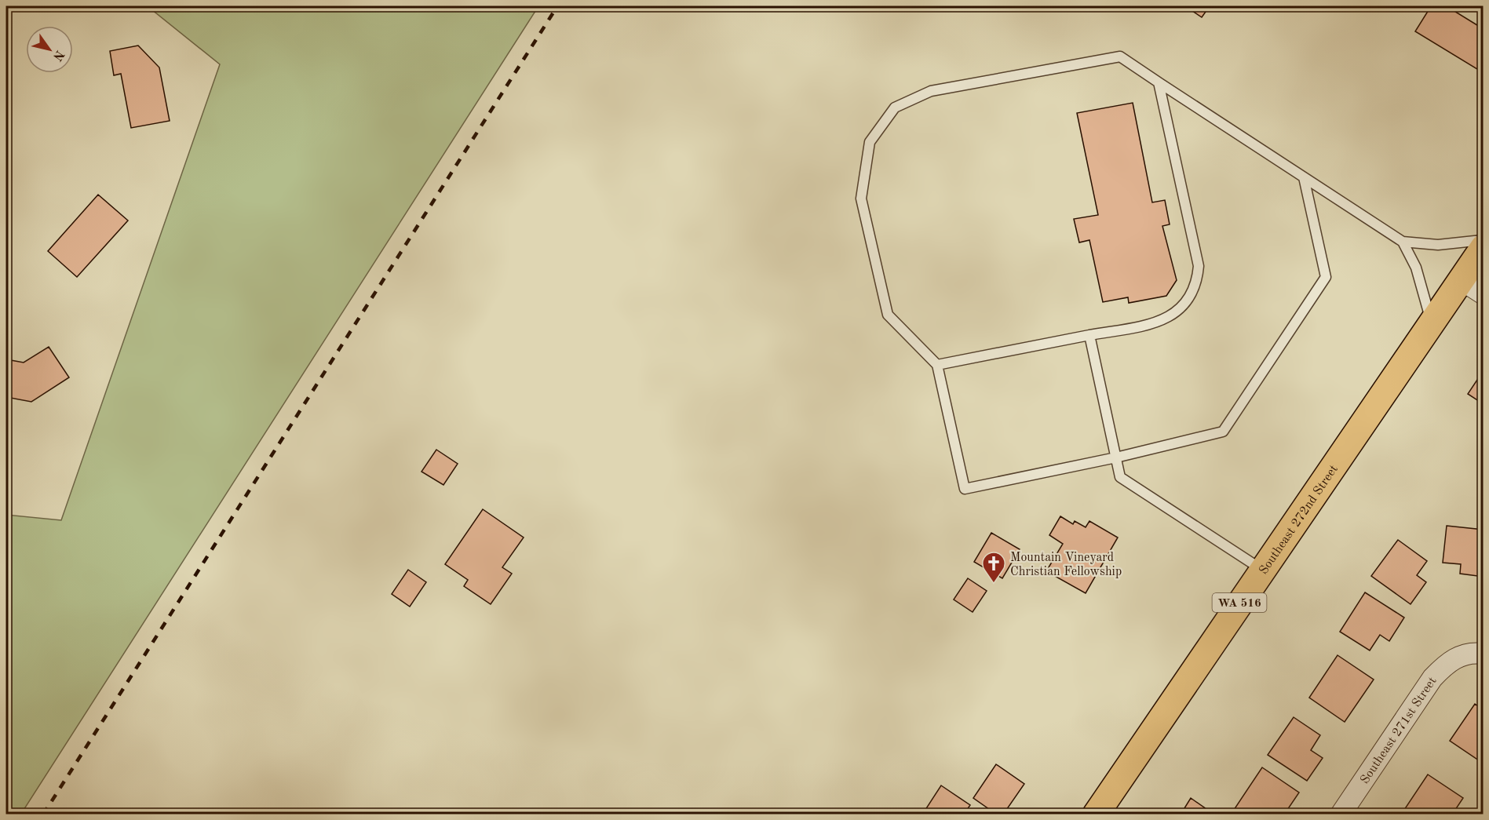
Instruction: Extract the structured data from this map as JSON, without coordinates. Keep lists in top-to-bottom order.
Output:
{
  "streets": {
    "main road": ["Southeast 272nd Street", "WA 516"],
    "street": ["Southeast 271st Street"]
  },
  "places": {
    "church": ["Mountain Vineyard Christian Fellowship"]
  },
  "north": "bottom right"
}
